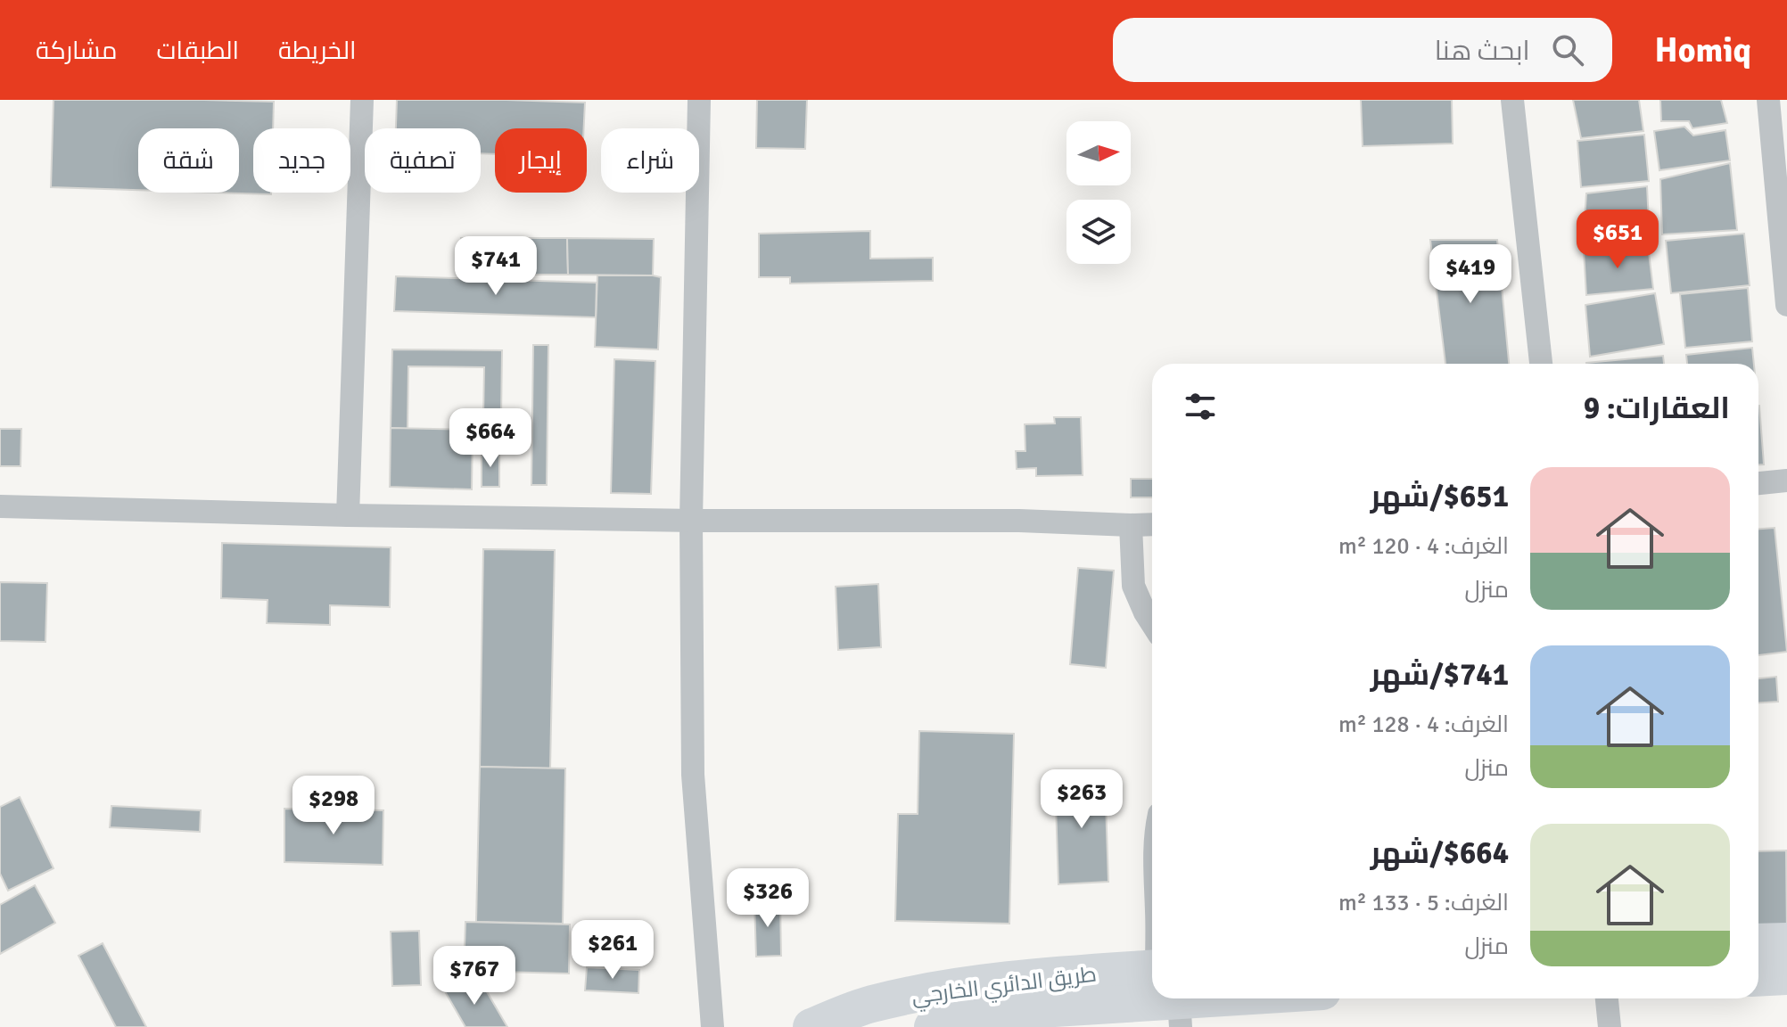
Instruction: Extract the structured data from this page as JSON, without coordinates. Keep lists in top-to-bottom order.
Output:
{
  "streets": {
    "main road": ["طريق الدائري الخارجي"]
  },
  "north": "right",
  "page": {
    "header": "Homiq",
    "search": "ابحث هنا",
    "nav": ["الخريطة", "الطبقات", "مشاركة"],
    "chip": [
      "شراء",
      "إيجار",
      "تصفية",
      "جديد",
      "شقة"
    ],
    "price": [
      "$651",
      "$741",
      "$419",
      "$664",
      "$263",
      "$298",
      "$326",
      "$261",
      "$767"
    ],
    "heading": "العقارات: 9",
    "list": [
      {
        "name": "$651/شهر",
        "note": "الغرف: 4 · 120 m² · منزل"
      },
      {
        "name": "$741/شهر",
        "note": "الغرف: 4 · 128 m² · منزل"
      },
      {
        "name": "$664/شهر",
        "note": "الغرف: 5 · 133 m² · منزل"
      }
    ]
  }
}
